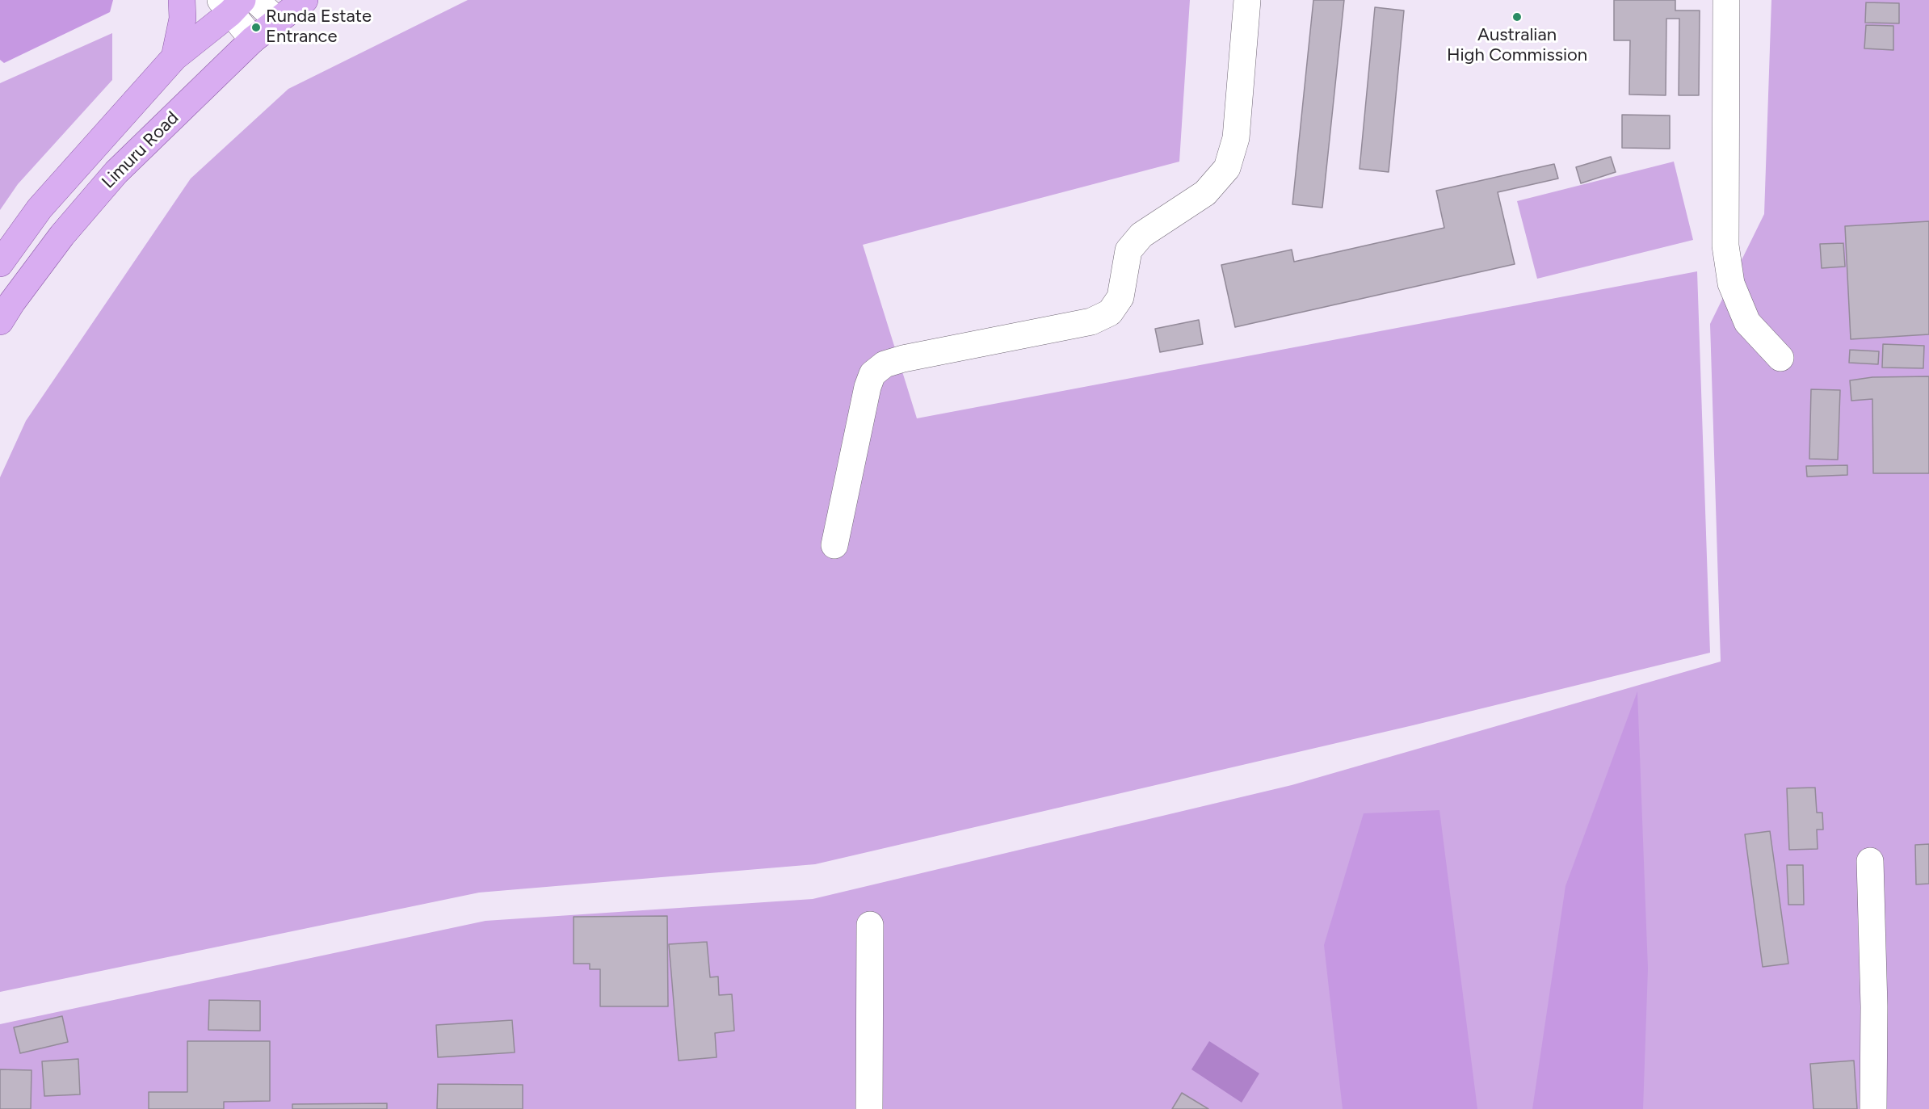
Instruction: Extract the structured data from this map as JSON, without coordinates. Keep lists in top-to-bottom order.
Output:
{
  "streets": {
    "main road": ["Limuru Road"]
  },
  "places": ["Australian High Commission", "Runda Estate Entrance"]
}
